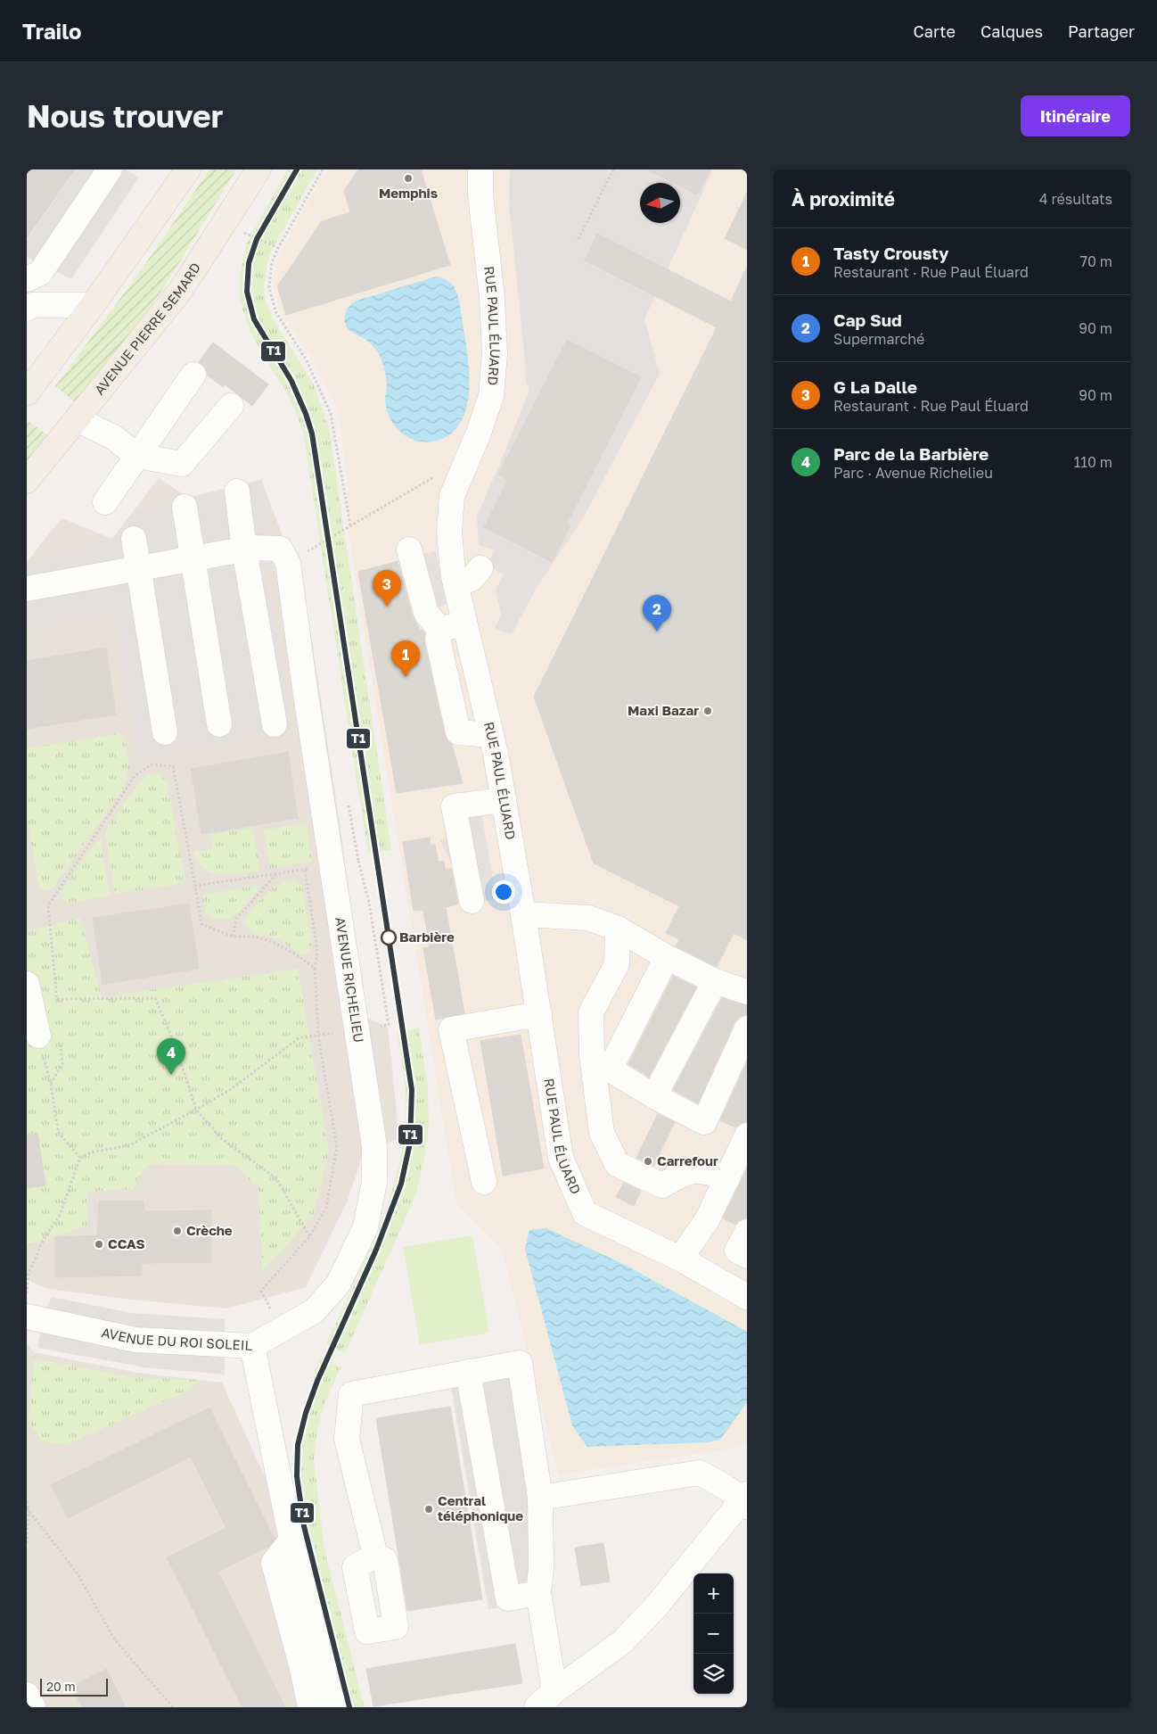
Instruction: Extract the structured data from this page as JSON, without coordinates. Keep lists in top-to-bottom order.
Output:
{
  "streets": {
    "main road": ["AVENUE PIERRE SEMARD"],
    "street": ["RUE PAUL ÉLUARD", "AVENUE RICHELIEU", "AVENUE DU ROI SOLEIL"]
  },
  "crossings": [
    ["AVENUE RICHELIEU", "AVENUE DU ROI SOLEIL"]
  ],
  "places": [
    "Memphis",
    "Maxi Bazar",
    "Barbière",
    "Carrefour",
    "Crèche",
    "CCAS",
    "Central téléphonique"
  ],
  "lines": ["transit line T1"],
  "scale_bar": "20 m",
  "north": "left",
  "page": {
    "header": "Trailo",
    "nav": ["Carte", "Calques", "Partager"],
    "buttons": "Itinéraire",
    "title": "Nous trouver",
    "heading": ["À proximité", "4 résultats"],
    "list": [
      {
        "mark": "1",
        "name": "Tasty Crousty",
        "note": "Restaurant · Rue Paul Éluard",
        "value": "70 m"
      },
      {
        "mark": "2",
        "name": "Cap Sud",
        "note": "Supermarché",
        "value": "90 m"
      },
      {
        "mark": "3",
        "name": "G La Dalle",
        "note": "Restaurant · Rue Paul Éluard",
        "value": "90 m"
      },
      {
        "mark": "4",
        "name": "Parc de la Barbière",
        "note": "Parc · Avenue Richelieu",
        "value": "110 m"
      }
    ],
    "pins": [
      "3",
      "2",
      "1",
      "4"
    ],
    "map_buttons": ["+", "−"],
    "scale": "20 m"
  }
}
